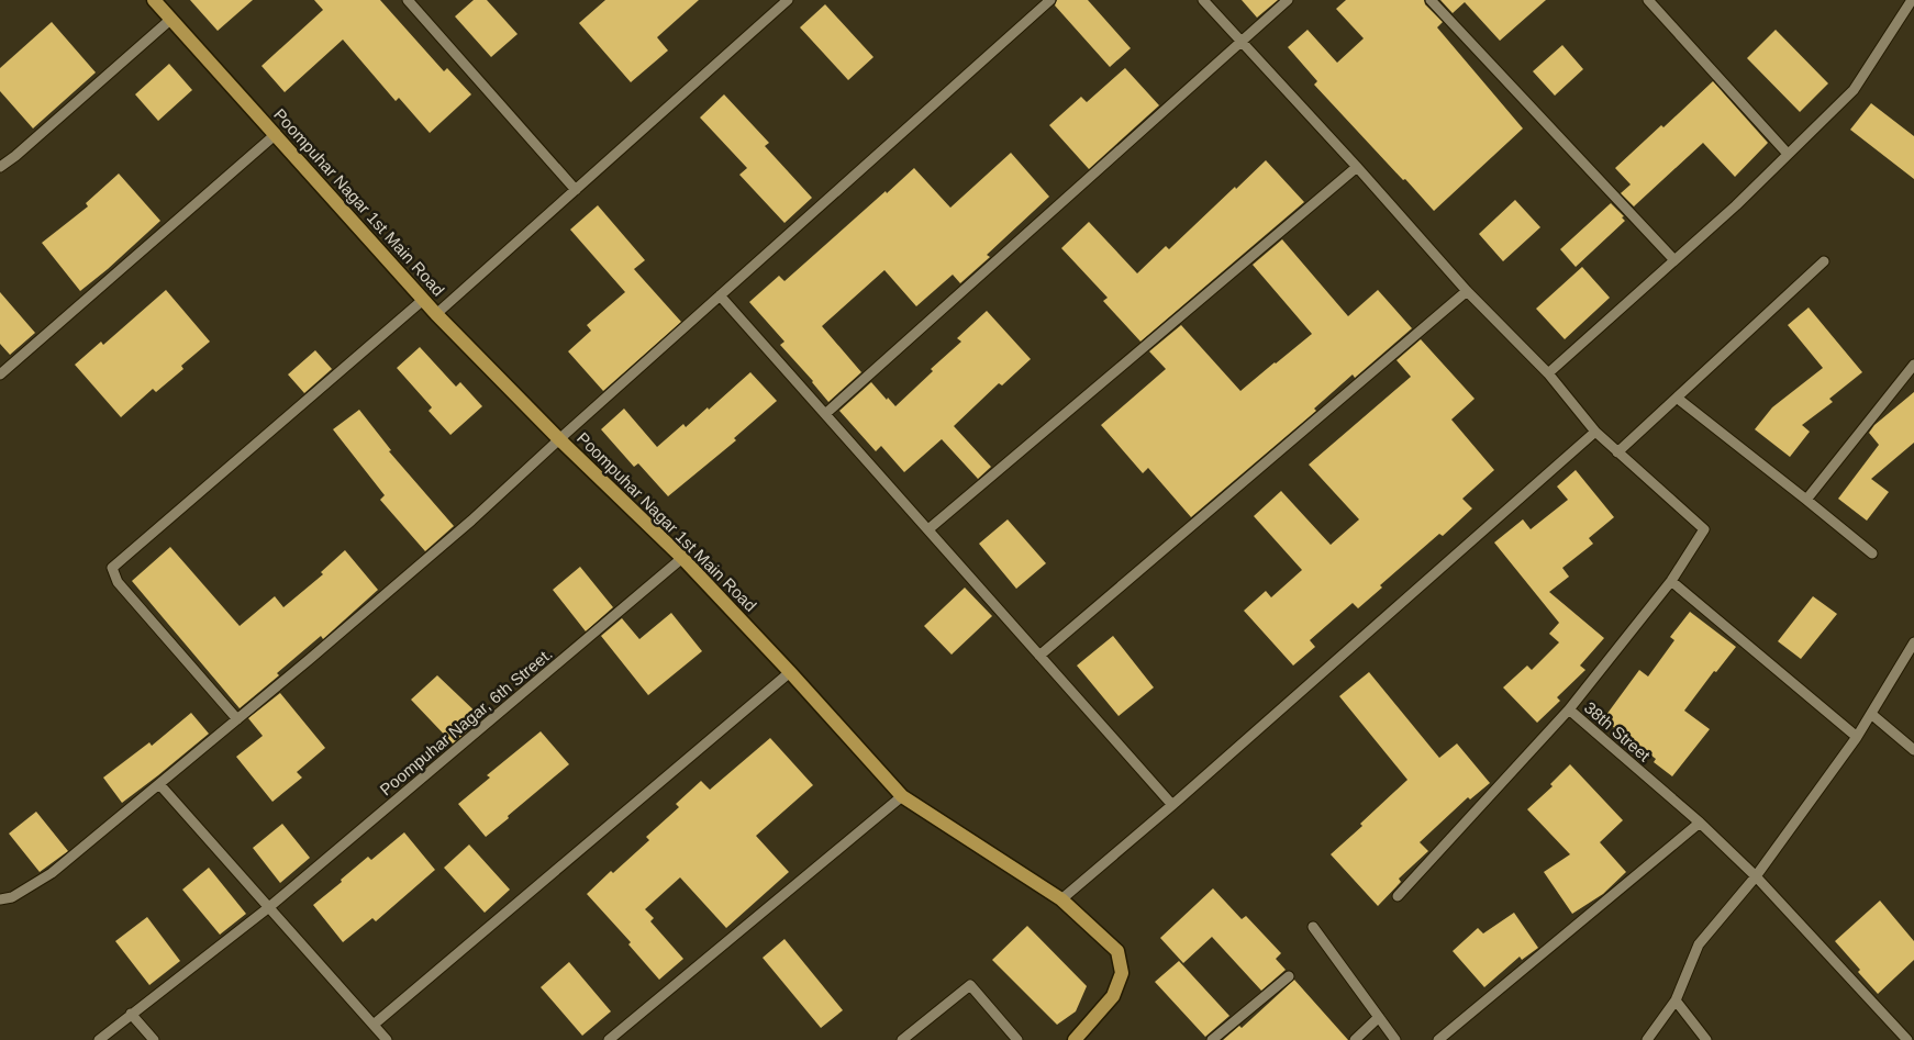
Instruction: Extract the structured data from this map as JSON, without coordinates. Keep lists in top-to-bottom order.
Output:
{
  "streets": {
    "main road": ["Poompuhar Nagar 1st Main Road"],
    "street": ["Poompuhar Nagar, 6th Street.", "38th Street"]
  },
  "crossings": [
    ["Poompuhar Nagar 1st Main Road", "Poompuhar Nagar, 6th Street."]
  ]
}
